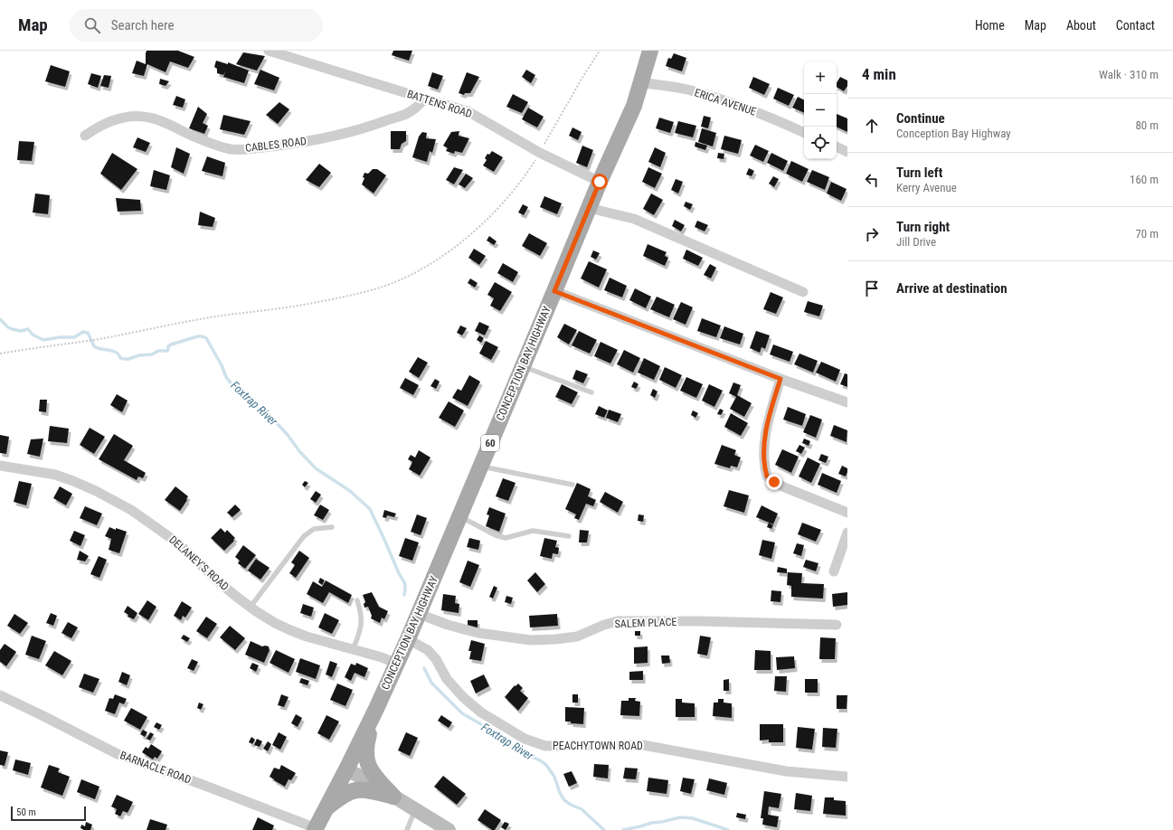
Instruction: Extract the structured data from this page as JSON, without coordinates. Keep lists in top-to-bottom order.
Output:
{
  "streets": {
    "main road": ["CONCEPTION BAY HIGHWAY", "60"],
    "street": [
      "ERICA AVENUE",
      "BATTENS ROAD",
      "CABLES ROAD",
      "DELANEY'S ROAD",
      "SALEM PLACE",
      "PEACHYTOWN ROAD",
      "BARNACLE ROAD"
    ]
  },
  "crossings": [
    ["ERICA AVENUE", "CONCEPTION BAY HIGHWAY"],
    ["BATTENS ROAD", "CABLES ROAD"],
    ["BATTENS ROAD", "CONCEPTION BAY HIGHWAY"],
    ["CONCEPTION BAY HIGHWAY", "DELANEY'S ROAD"],
    ["CONCEPTION BAY HIGHWAY", "SALEM PLACE"],
    ["CONCEPTION BAY HIGHWAY", "PEACHYTOWN ROAD"],
    ["CONCEPTION BAY HIGHWAY", "BARNACLE ROAD"]
  ],
  "water": ["Foxtrap River"],
  "scale_bar": "50 m",
  "page": {
    "header": "Map",
    "search": "Search here",
    "nav": [
      "Home",
      "Map",
      "About",
      "Contact"
    ],
    "heading": ["4 min", "Walk · 310 m"],
    "map_buttons": ["+", "−"],
    "list": [
      ["Continue", "Conception Bay Highway", "80 m"],
      ["Turn left", "Kerry Avenue", "160 m"],
      ["Turn right", "Jill Drive", "70 m"],
      "Arrive at destination"
    ],
    "scale": "50 m"
  }
}
